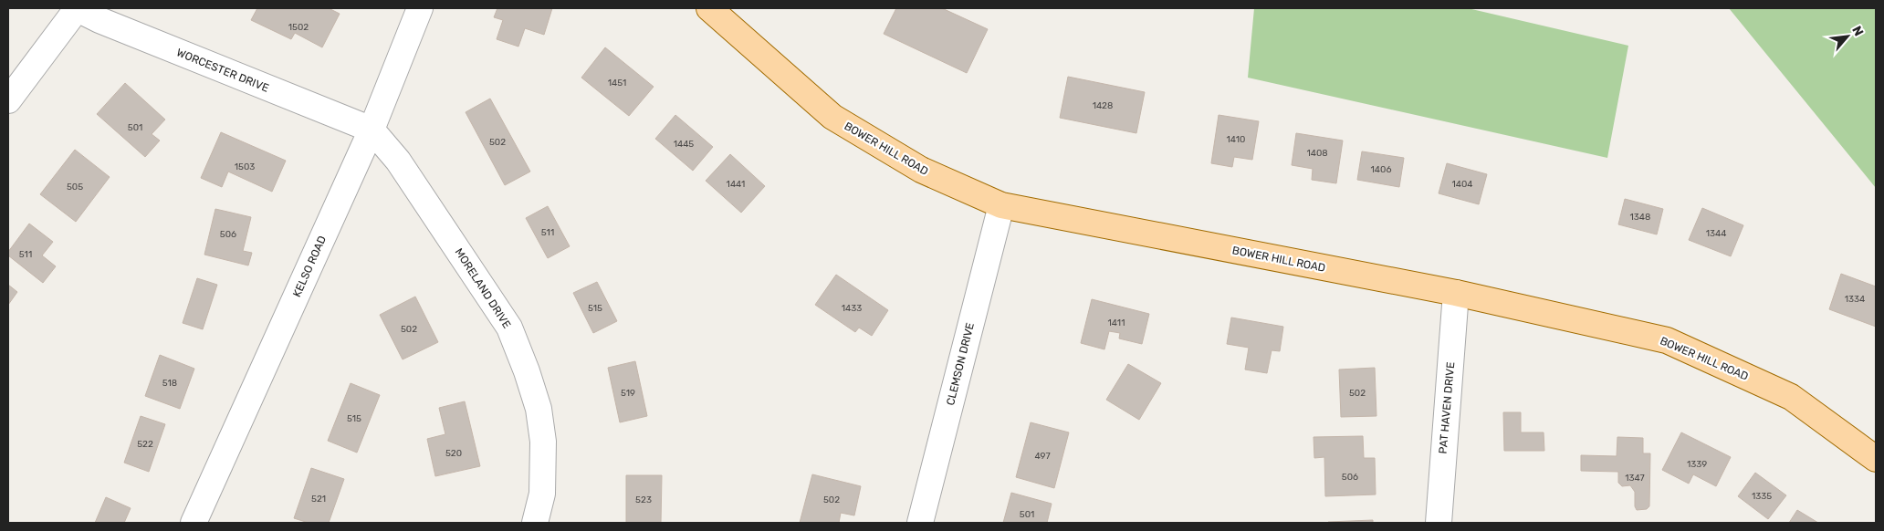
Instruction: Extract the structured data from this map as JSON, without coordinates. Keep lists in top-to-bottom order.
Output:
{
  "streets": {
    "main road": ["BOWER HILL ROAD"],
    "street": [
      "WORCESTER DRIVE",
      "KELSO ROAD",
      "MORELAND DRIVE",
      "CLEMSON DRIVE",
      "PAT HAVEN DRIVE"
    ]
  },
  "crossings": [
    ["WORCESTER DRIVE", "KELSO ROAD"],
    ["WORCESTER DRIVE", "MORELAND DRIVE"],
    ["BOWER HILL ROAD", "CLEMSON DRIVE"],
    ["BOWER HILL ROAD", "PAT HAVEN DRIVE"],
    ["KELSO ROAD", "MORELAND DRIVE"]
  ],
  "house_numbers": [
    "1502",
    "1451",
    "1428",
    "501",
    "1410",
    "502",
    "1445",
    "1408",
    "1503",
    "1406",
    "1441",
    "1404",
    "505",
    "1348",
    "511",
    "1344",
    "506",
    "511",
    "1334",
    "515",
    "1433",
    "1411",
    "502",
    "518",
    "519",
    "502",
    "515",
    "522",
    "520",
    "497",
    "1339",
    "506",
    "1347",
    "1335",
    "521",
    "523",
    "502",
    "501"
  ],
  "north": "top right"
}
